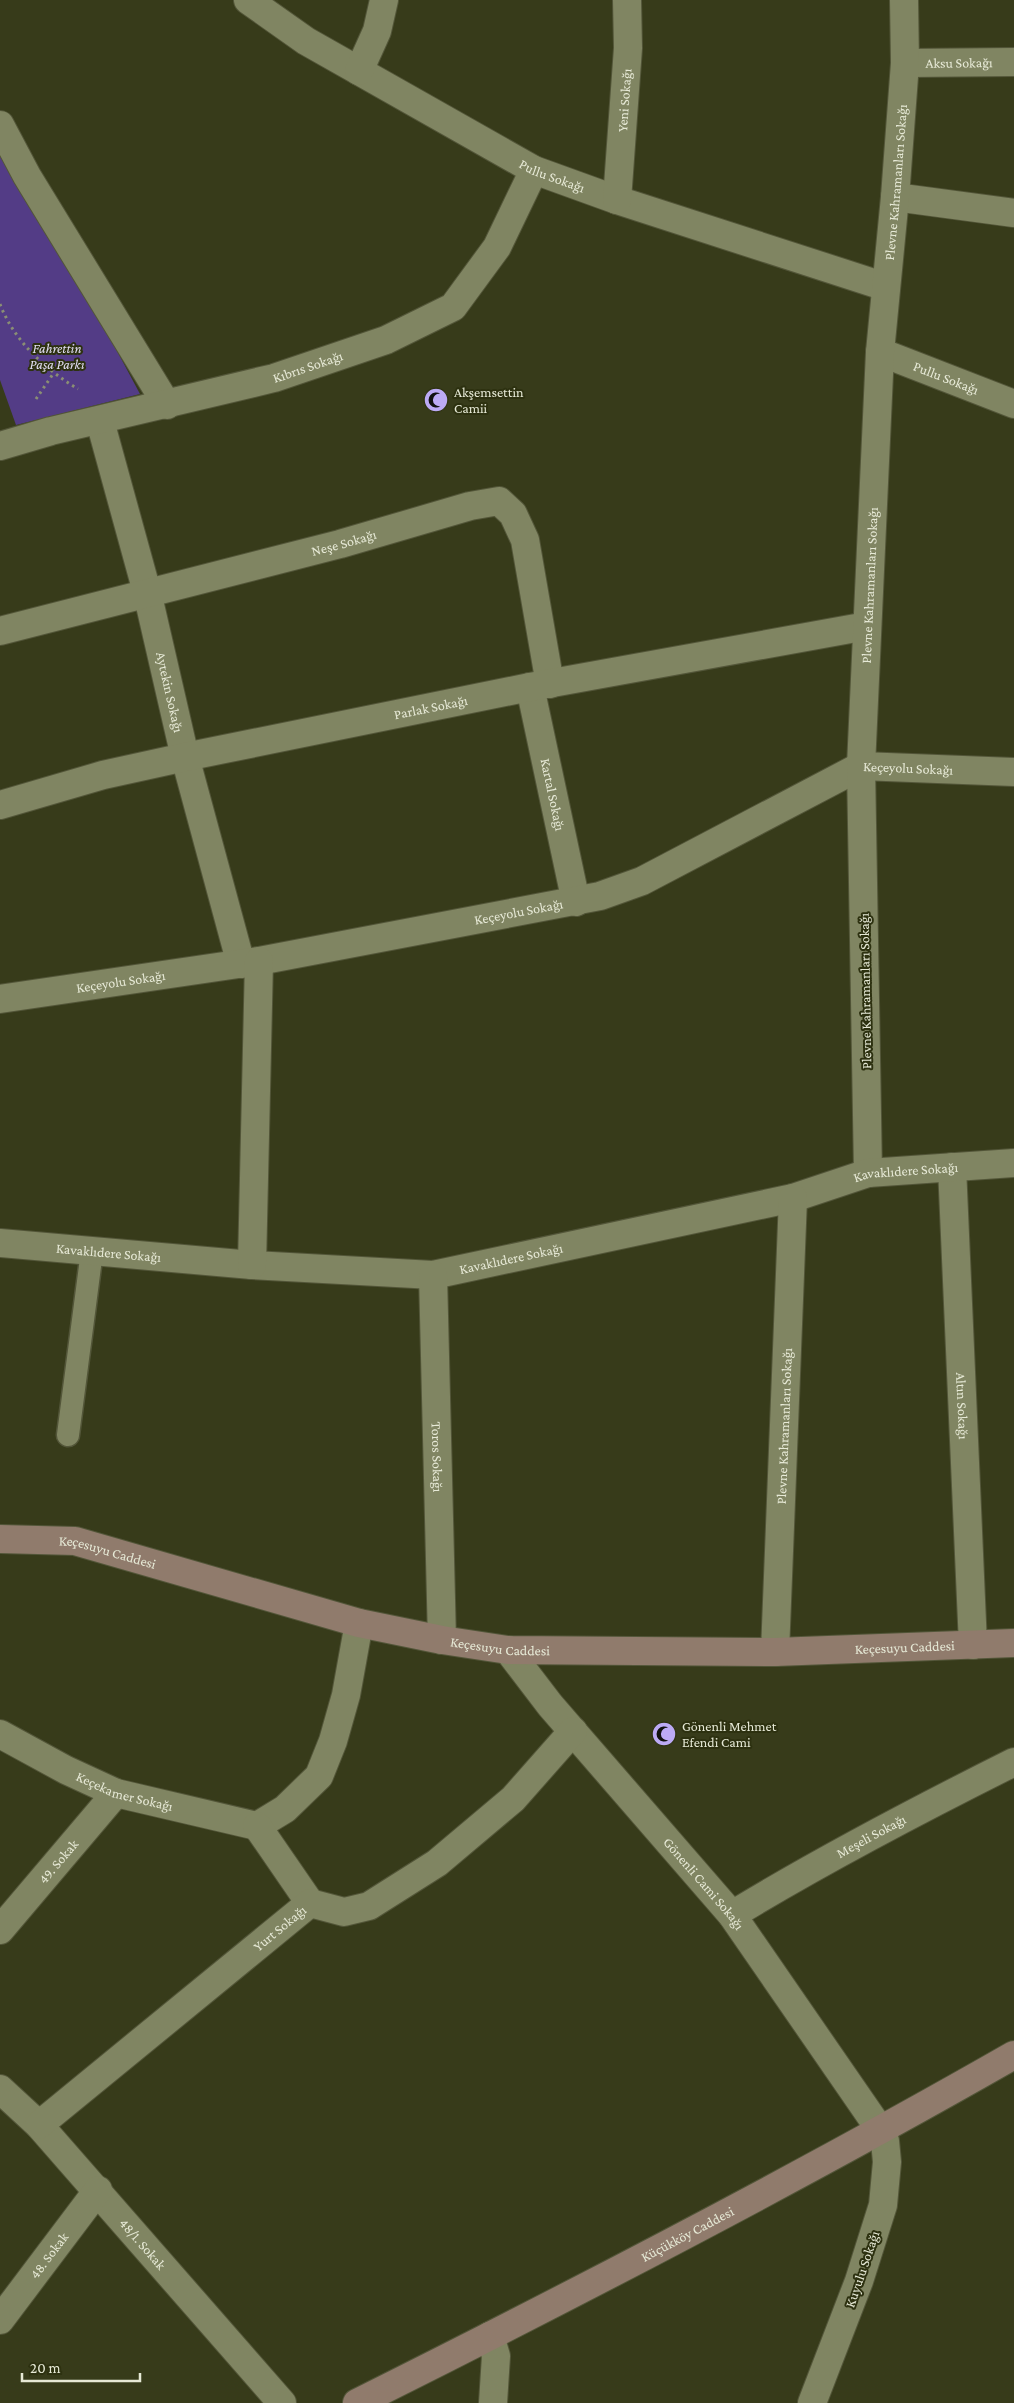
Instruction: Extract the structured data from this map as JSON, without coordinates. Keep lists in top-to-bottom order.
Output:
{
  "streets": {
    "street": [
      "Aksu Sokağı",
      "Yeni Sokağı",
      "Pullu Sokağı",
      "Plevne Kahramanları Sokağı",
      "Kıbrıs Sokağı",
      "Neşe Sokağı",
      "Aytekin Sokağı",
      "Parlak Sokağı",
      "Keçeyolu Sokağı",
      "Kartal Sokağı",
      "Kavaklıdere Sokağı",
      "Altın Sokağı",
      "Toros Sokağı",
      "Keçesuyu Caddesi",
      "Keçekamer Sokağı",
      "Meşeli Sokağı",
      "49. Sokak",
      "Gönenli Cami Sokağı",
      "Yurt Sokağı",
      "Küçükköy Caddesi",
      "48/1. Sokak",
      "48. Sokak",
      "Kuyulu Sokağı"
    ]
  },
  "crossings": [
    ["Aksu Sokağı", "Plevne Kahramanları Sokağı"],
    ["Yeni Sokağı", "Pullu Sokağı"],
    ["Pullu Sokağı", "Plevne Kahramanları Sokağı"],
    ["Pullu Sokağı", "Kıbrıs Sokağı"],
    ["Plevne Kahramanları Sokağı", "Parlak Sokağı"],
    ["Plevne Kahramanları Sokağı", "Keçeyolu Sokağı"],
    ["Plevne Kahramanları Sokağı", "Kavaklıdere Sokağı"],
    ["Plevne Kahramanları Sokağı", "Keçesuyu Caddesi"],
    ["Kıbrıs Sokağı", "Aytekin Sokağı"],
    ["Neşe Sokağı", "Aytekin Sokağı"],
    ["Neşe Sokağı", "Parlak Sokağı"],
    ["Neşe Sokağı", "Kartal Sokağı"],
    ["Aytekin Sokağı", "Parlak Sokağı"],
    ["Aytekin Sokağı", "Keçeyolu Sokağı"],
    ["Aytekin Sokağı", "Kavaklıdere Sokağı"],
    ["Parlak Sokağı", "Kartal Sokağı"],
    ["Keçeyolu Sokağı", "Kartal Sokağı"],
    ["Kavaklıdere Sokağı", "Altın Sokağı"],
    ["Kavaklıdere Sokağı", "Toros Sokağı"],
    ["Altın Sokağı", "Keçesuyu Caddesi"],
    ["Toros Sokağı", "Keçesuyu Caddesi"],
    ["Keçesuyu Caddesi", "Gönenli Cami Sokağı"],
    ["Keçekamer Sokağı", "49. Sokak"],
    ["Meşeli Sokağı", "Gönenli Cami Sokağı"],
    ["Gönenli Cami Sokağı", "Yurt Sokağı"],
    ["Gönenli Cami Sokağı", "Küçükköy Caddesi"],
    ["Gönenli Cami Sokağı", "Kuyulu Sokağı"],
    ["Yurt Sokağı", "48/1. Sokak"],
    ["Küçükköy Caddesi", "Kuyulu Sokağı"],
    ["48/1. Sokak", "48. Sokak"]
  ],
  "parks": ["Fahrettin Paşa Parkı"],
  "places": {
    "mosque": ["Akşemsettin Camii", "Gönenli Mehmet Efendi Cami"]
  },
  "scale_bar": "20 m"
}
